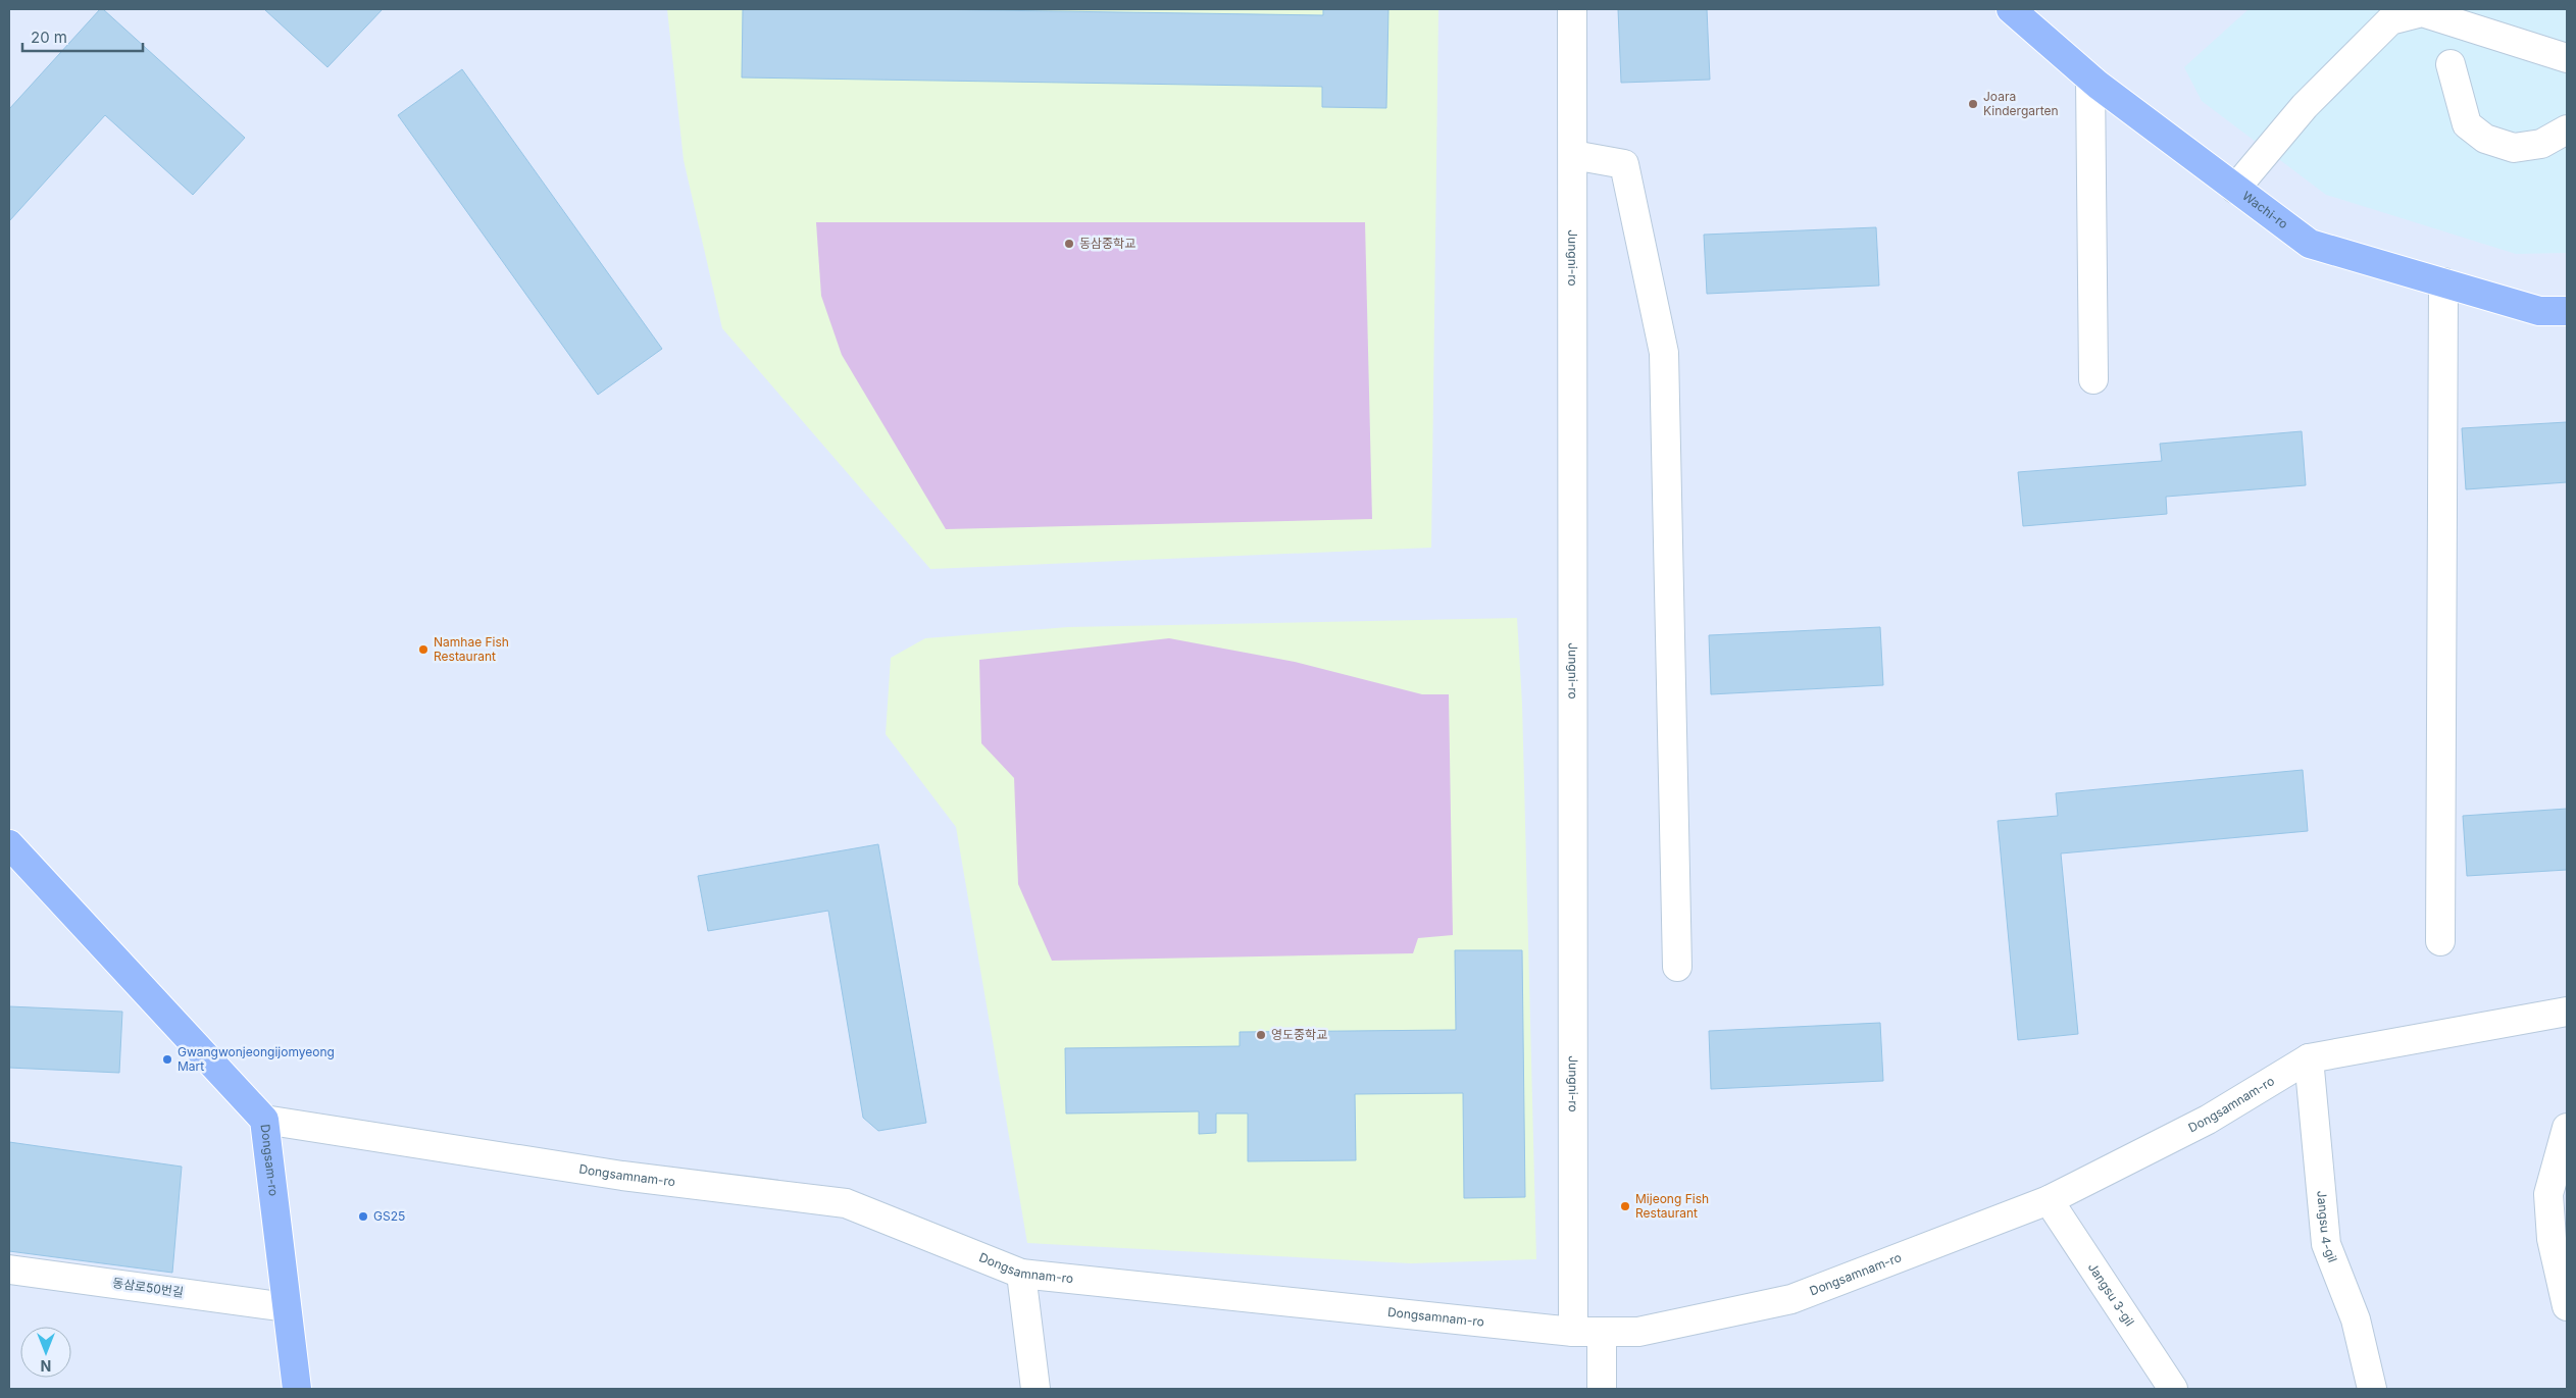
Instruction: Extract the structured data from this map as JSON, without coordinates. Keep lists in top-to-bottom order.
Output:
{
  "streets": {
    "main road": ["Wachi-ro", "Dongsam-ro"],
    "street": [
      "Jungni-ro",
      "Dongsamnam-ro",
      "Jangsu 4-gil",
      "동삼로50번길",
      "Jangsu 3-gil"
    ]
  },
  "crossings": [
    ["Jungni-ro", "Dongsamnam-ro"],
    ["Dongsamnam-ro", "Dongsam-ro"],
    ["Dongsamnam-ro", "Jangsu 4-gil"],
    ["Dongsamnam-ro", "Jangsu 3-gil"],
    ["Dongsam-ro", "동삼로50번길"]
  ],
  "places": [
    "Joara Kindergarten",
    "동삼중학교",
    "Namhae Fish Restaurant",
    "영도중학교",
    "Gwangwonjeongijomyeong Mart",
    "Mijeong Fish Restaurant",
    "GS25"
  ],
  "scale_bar": "20 m",
  "north": "bottom"
}
